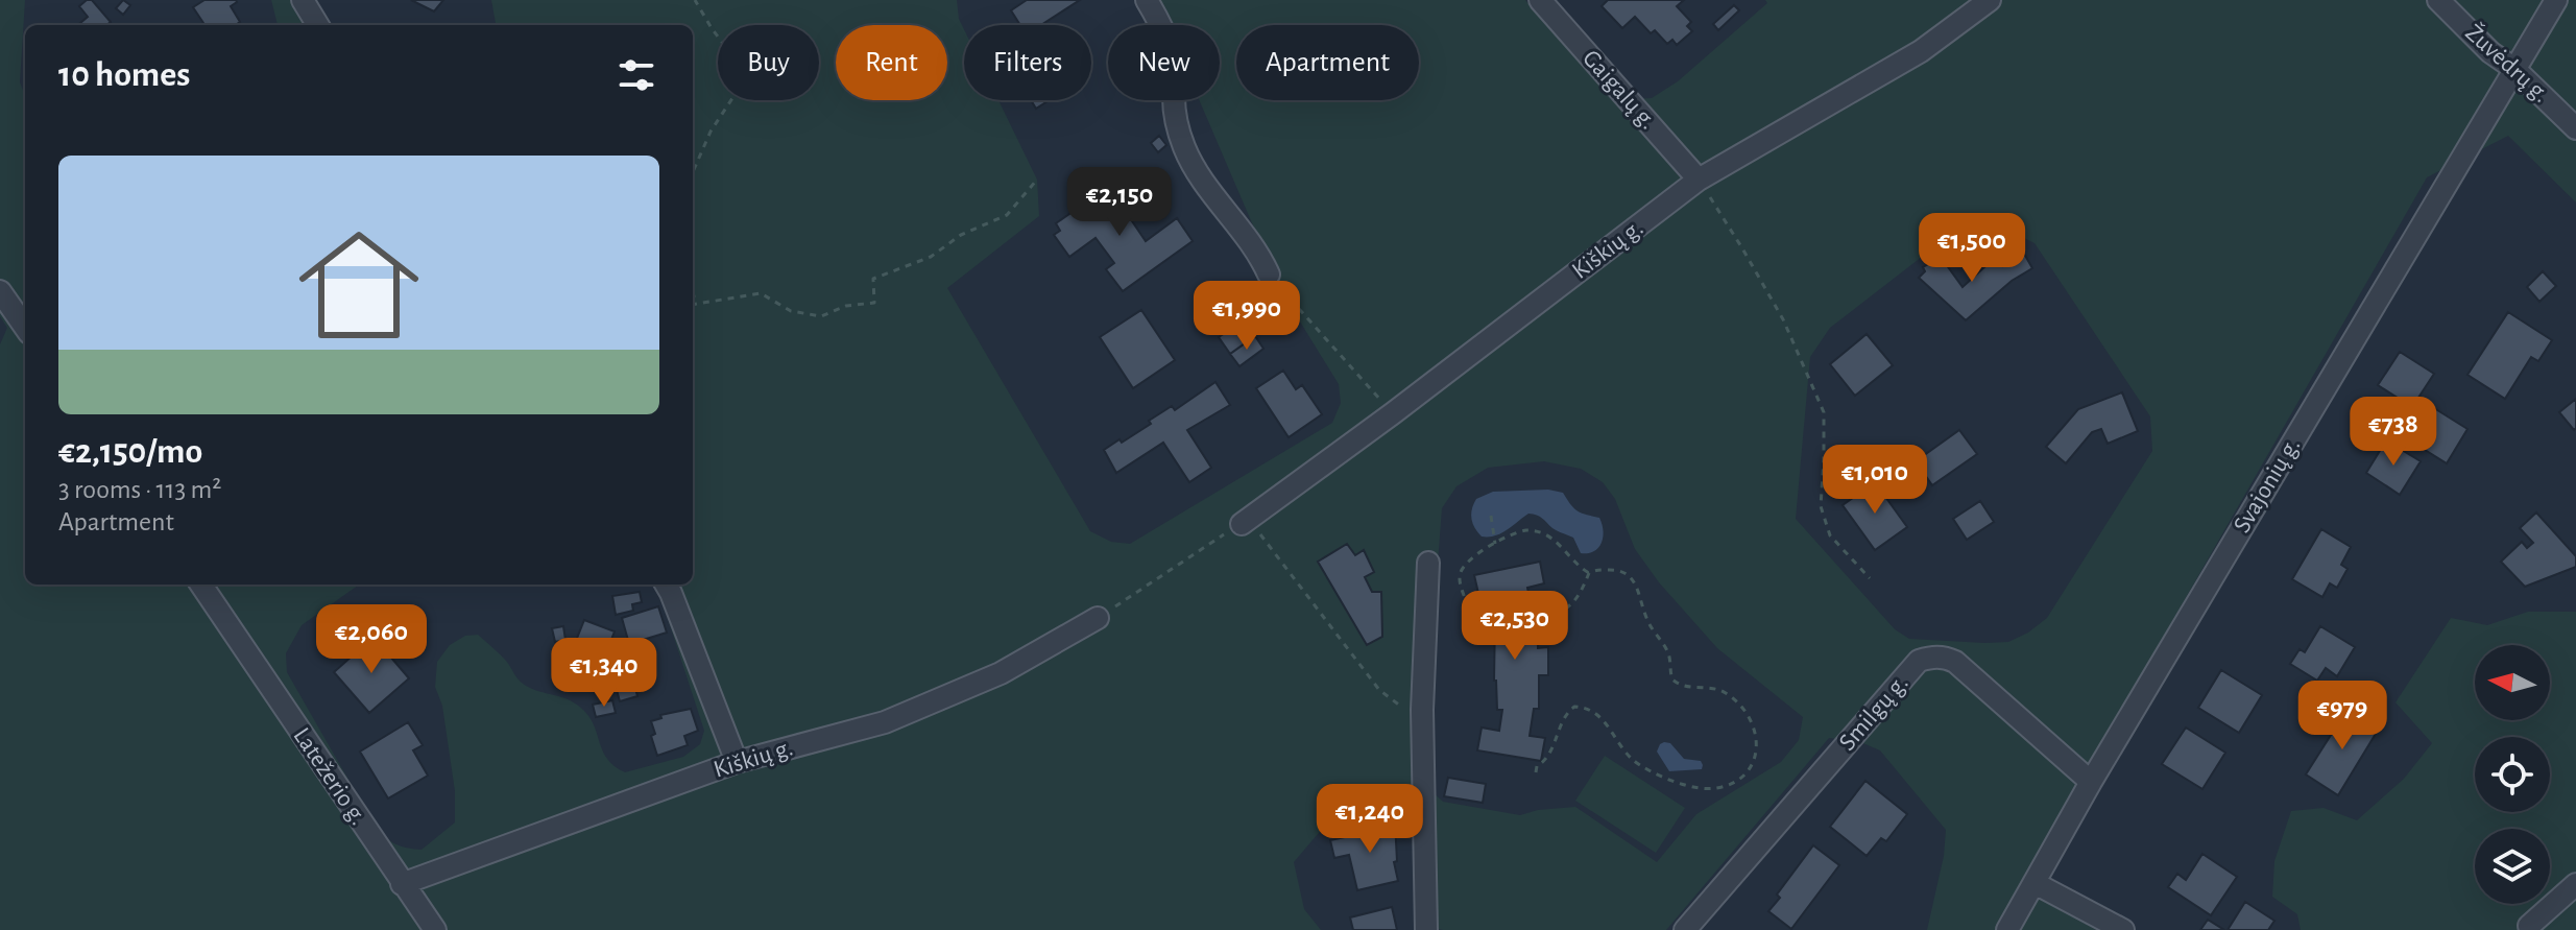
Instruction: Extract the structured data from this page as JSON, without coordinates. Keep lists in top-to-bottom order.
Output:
{
  "streets": {
    "street": [
      "Žuvėdrų g.",
      "Gaigalų g.",
      "Kiškių g.",
      "Svajonių g.",
      "Smilgų g.",
      "Latežerio g."
    ]
  },
  "crossings": [
    ["Žuvėdrų g.", "Svajonių g."],
    ["Gaigalų g.", "Kiškių g."],
    ["Kiškių g.", "Latežerio g."],
    ["Svajonių g.", "Smilgų g."]
  ],
  "north": "left",
  "page": {
    "chip": [
      "Buy",
      "Rent",
      "Filters",
      "New",
      "Apartment"
    ],
    "heading": "10 homes",
    "list": [
      {
        "name": "€2,150/mo",
        "note": "3 rooms · 113 m² · Apartment"
      }
    ],
    "price": [
      "€2,150",
      "€1,500",
      "€1,990",
      "€738",
      "€1,010",
      "€2,530",
      "€2,060",
      "€1,340",
      "€979",
      "€1,240"
    ]
  }
}
